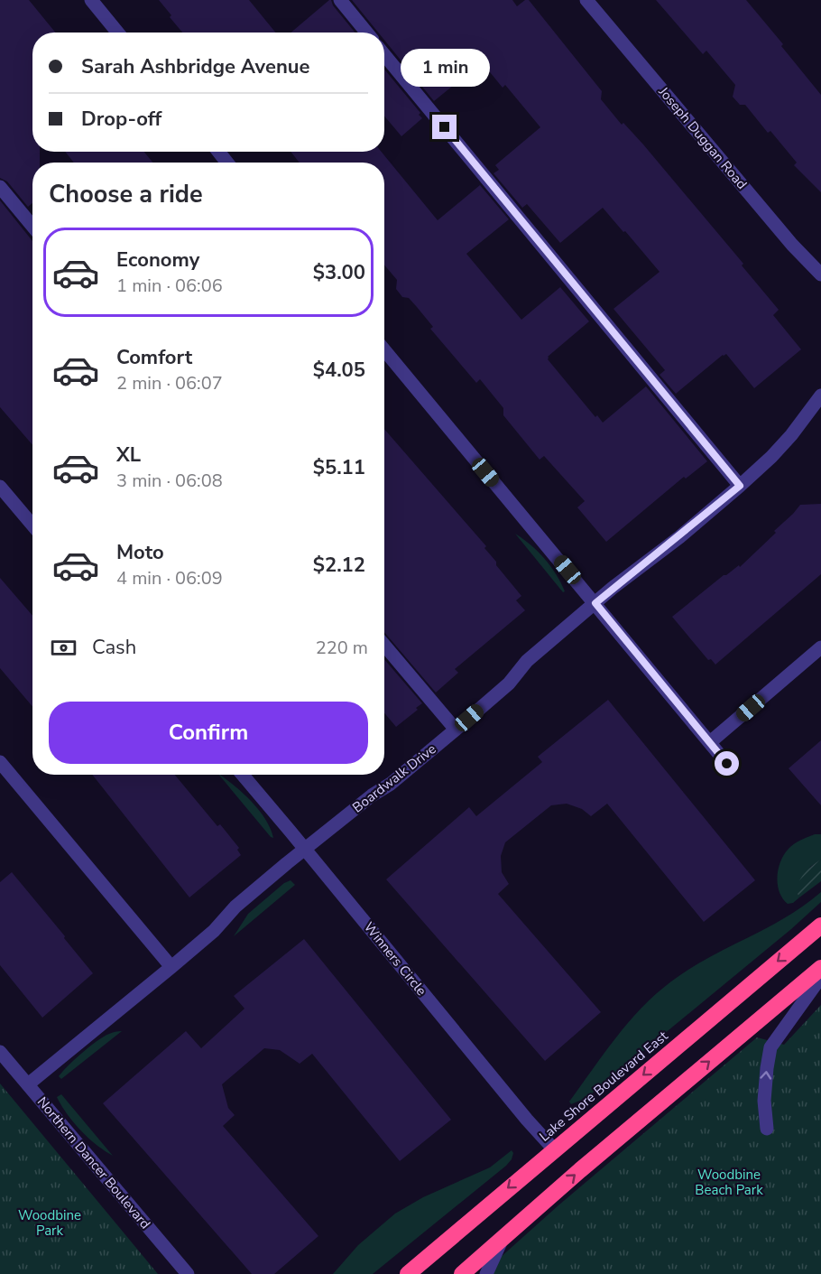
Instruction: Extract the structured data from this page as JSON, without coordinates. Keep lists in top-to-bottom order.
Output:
{
  "streets": {
    "highway": ["Lake Shore Boulevard East"],
    "street": [
      "Joseph Duggan Road",
      "Boardwalk Drive",
      "Winners Circle",
      "Northern Dancer Boulevard"
    ]
  },
  "crossings": [
    ["Boardwalk Drive", "Winners Circle"],
    ["Boardwalk Drive", "Northern Dancer Boulevard"],
    ["Winners Circle", "Lake Shore Boulevard East"]
  ],
  "parks": ["Woodbine Beach Park", "Woodbine Park"],
  "page": {
    "banner": ["Sarah Ashbridge Avenue", "Drop-off"],
    "bubble": "1 min",
    "heading": "Choose a ride",
    "list": [
      {
        "name": "Economy",
        "note": "1 min · 06:06",
        "value": "$3.00"
      },
      {
        "name": "Comfort",
        "note": "2 min · 06:07",
        "value": "$4.05"
      },
      {
        "name": "XL",
        "note": "3 min · 06:08",
        "value": "$5.11"
      },
      {
        "name": "Moto",
        "note": "4 min · 06:09",
        "value": "$2.12"
      }
    ],
    "pay": ["Cash", "220 m"],
    "buttons": "Confirm"
  }
}
